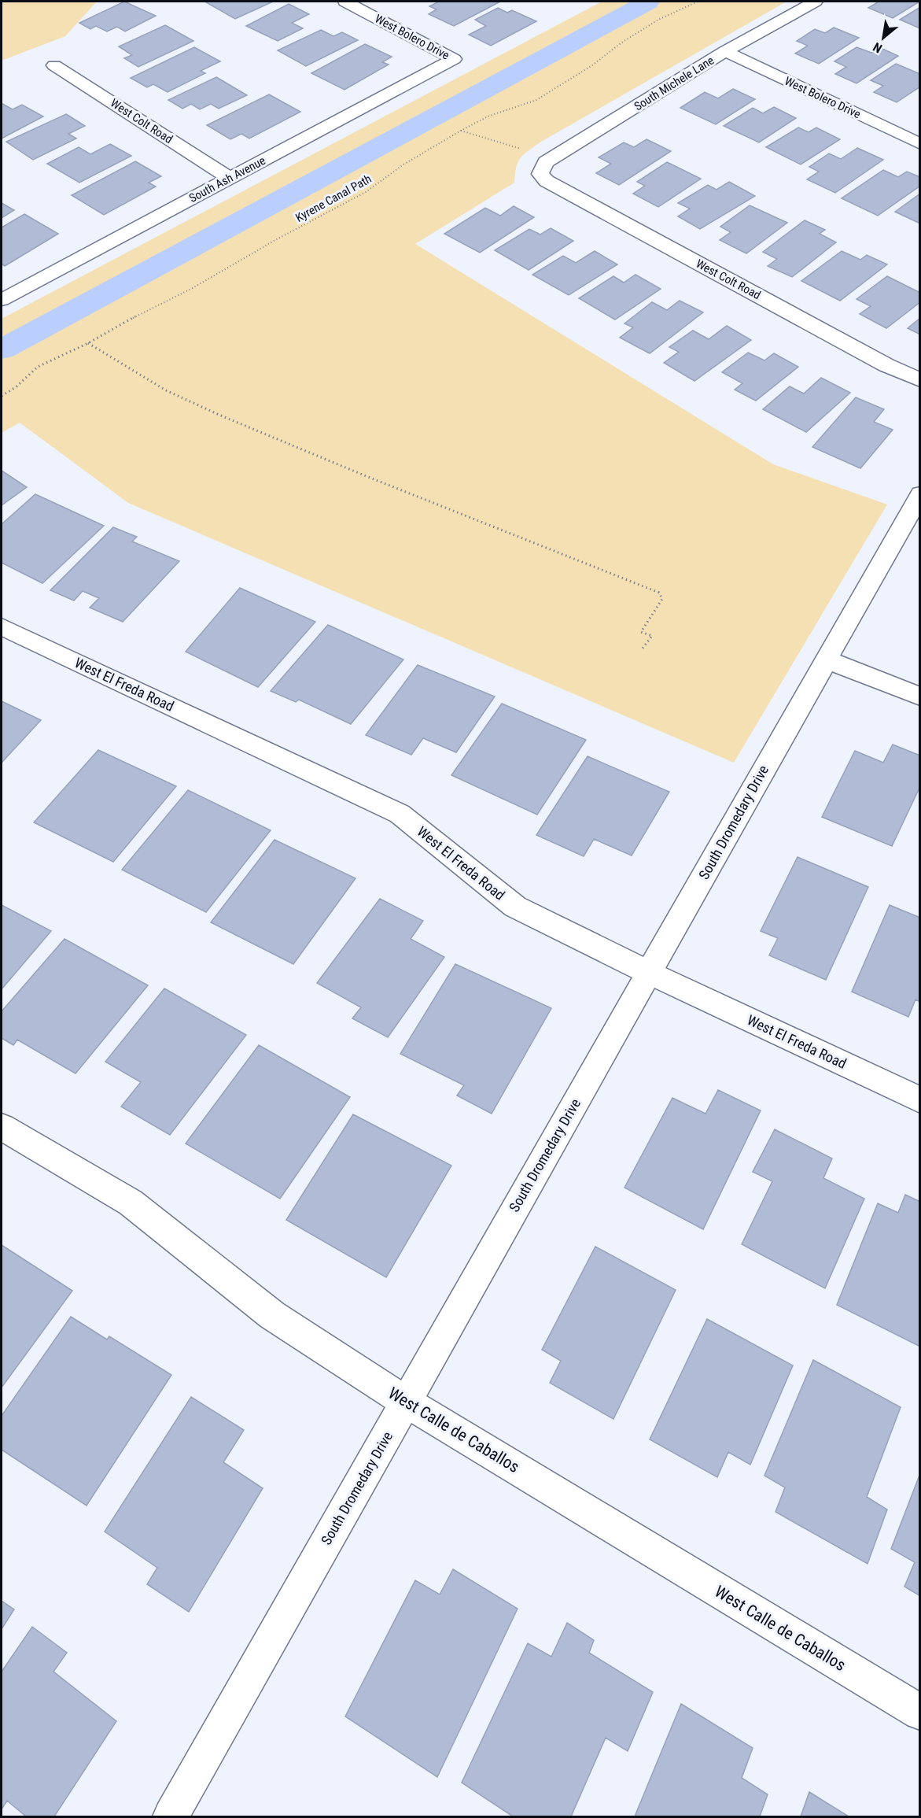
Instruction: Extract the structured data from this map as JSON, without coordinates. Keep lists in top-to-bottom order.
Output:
{
  "streets": {
    "street": [
      "West Bolero Drive",
      "South Michele Lane",
      "West Colt Road",
      "South Ash Avenue",
      "West El Freda Road",
      "South Dromedary Drive",
      "West Calle de Caballos"
    ],
    "path": ["Kyrene Canal Path"]
  },
  "crossings": [
    ["West Bolero Drive", "South Michele Lane"],
    ["West Bolero Drive", "South Ash Avenue"],
    ["South Michele Lane", "West Colt Road"],
    ["West Colt Road", "South Ash Avenue"],
    ["West El Freda Road", "South Dromedary Drive"],
    ["South Dromedary Drive", "West Calle de Caballos"]
  ],
  "north": "bottom left"
}
